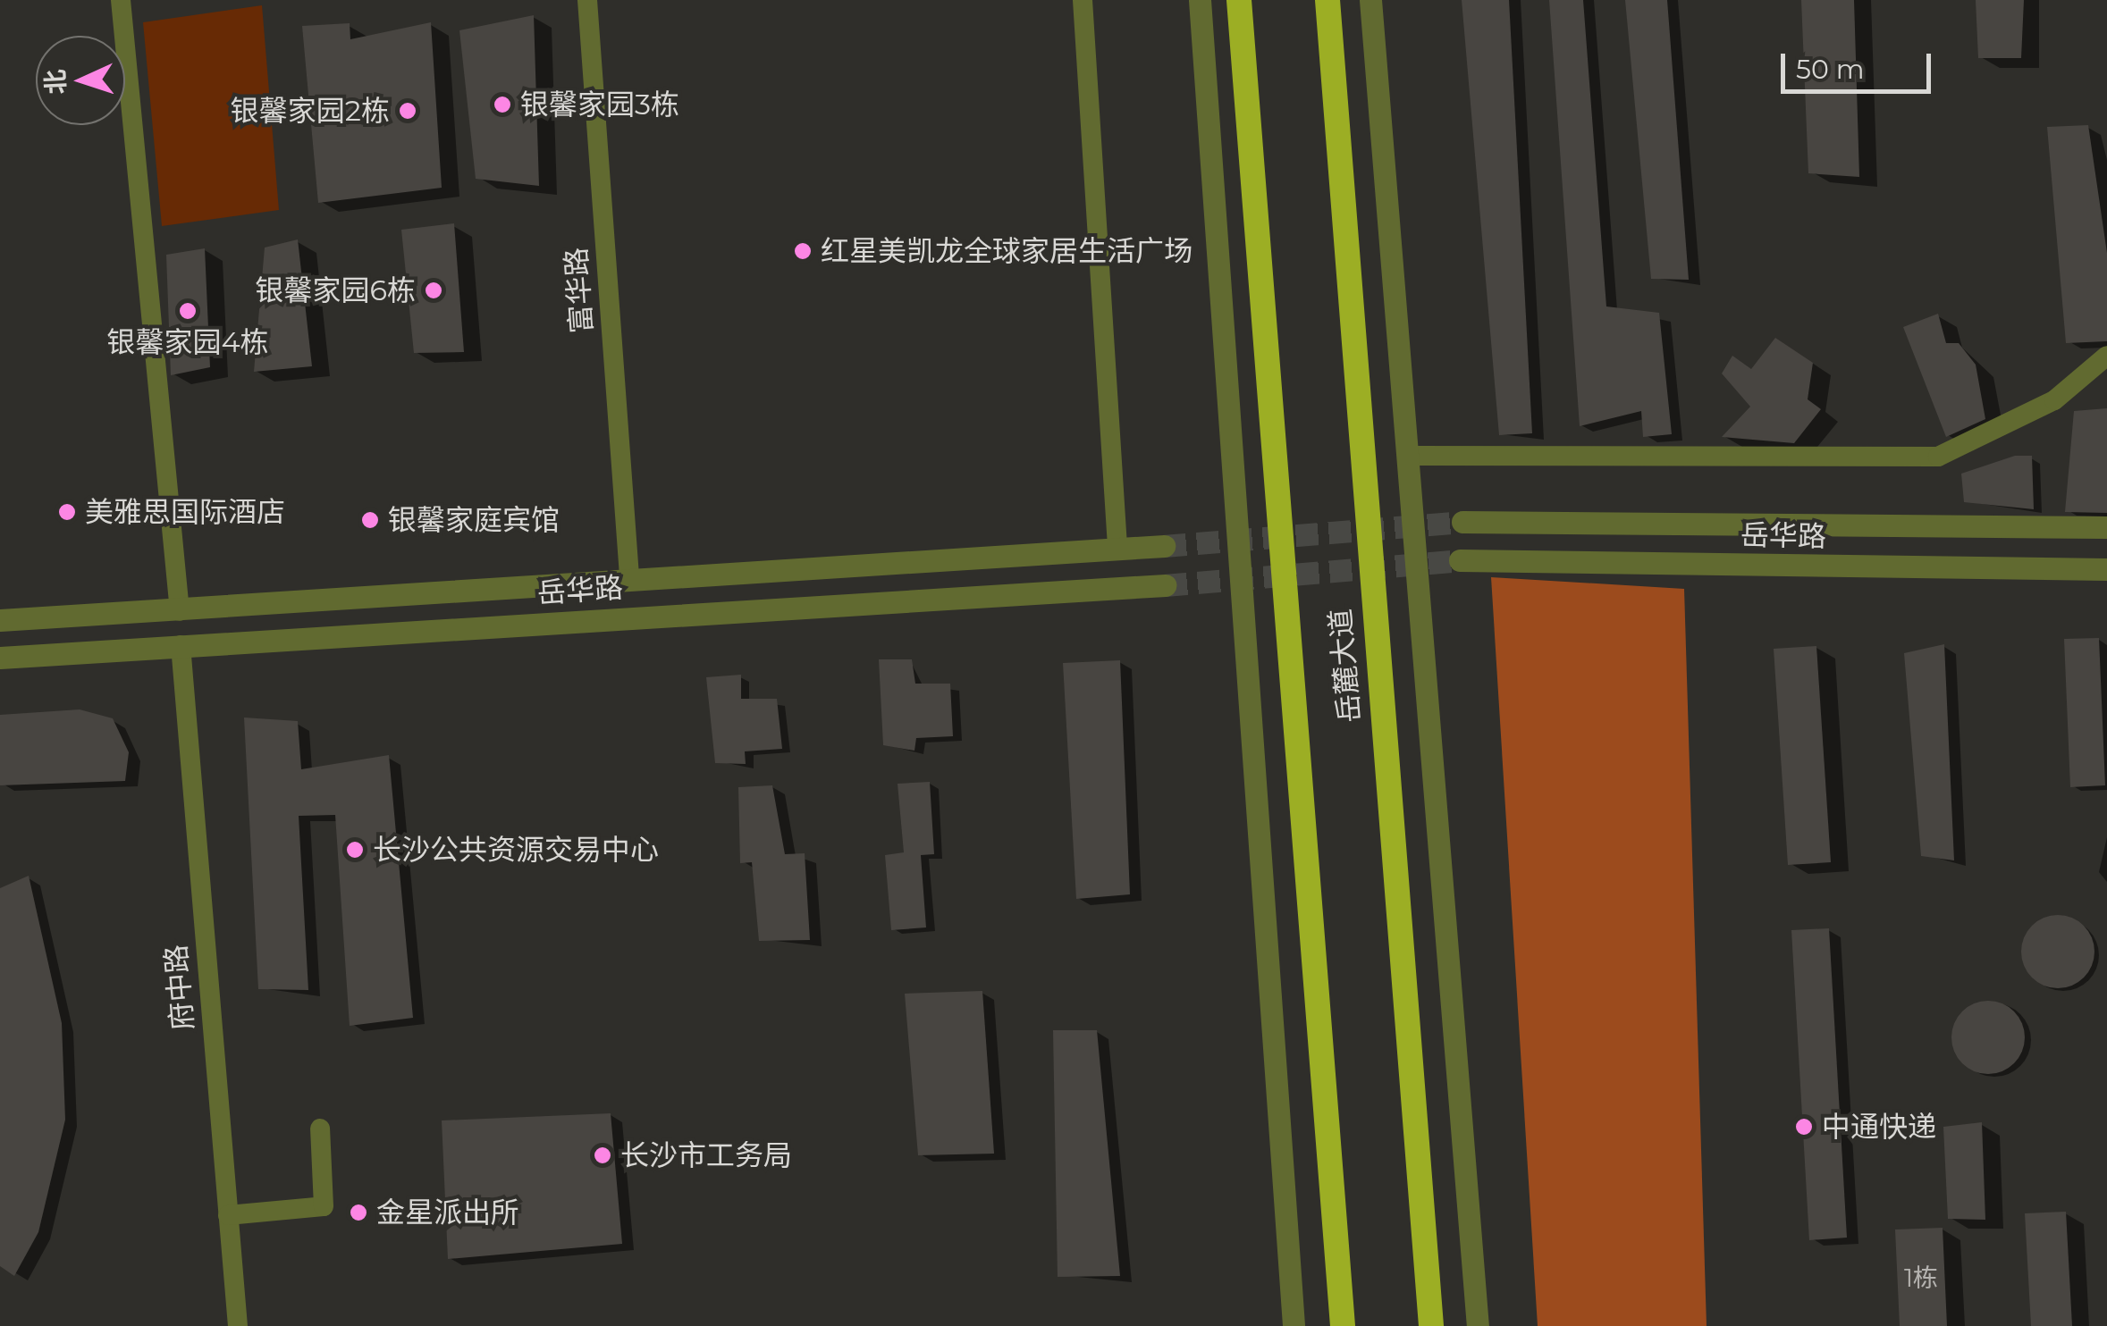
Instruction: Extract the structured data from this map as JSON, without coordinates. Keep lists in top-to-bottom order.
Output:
{
  "streets": {
    "highway": ["岳麓大道"],
    "street": ["富华路", "岳华路", "府中路"]
  },
  "crossings": [
    ["富华路", "岳华路"],
    ["岳华路", "府中路"]
  ],
  "places": [
    "银馨家园3栋",
    "银馨家园2栋",
    "红星美凯龙全球家居生活广场",
    "银馨家园6栋",
    "银馨家园4栋",
    "美雅思国际酒店",
    "银馨家庭宾馆",
    "长沙公共资源交易中心",
    "中通快递",
    "长沙市工务局",
    "金星派出所"
  ],
  "house_numbers": ["1栋"],
  "scale_bar": "50 m",
  "north": "left"
}
